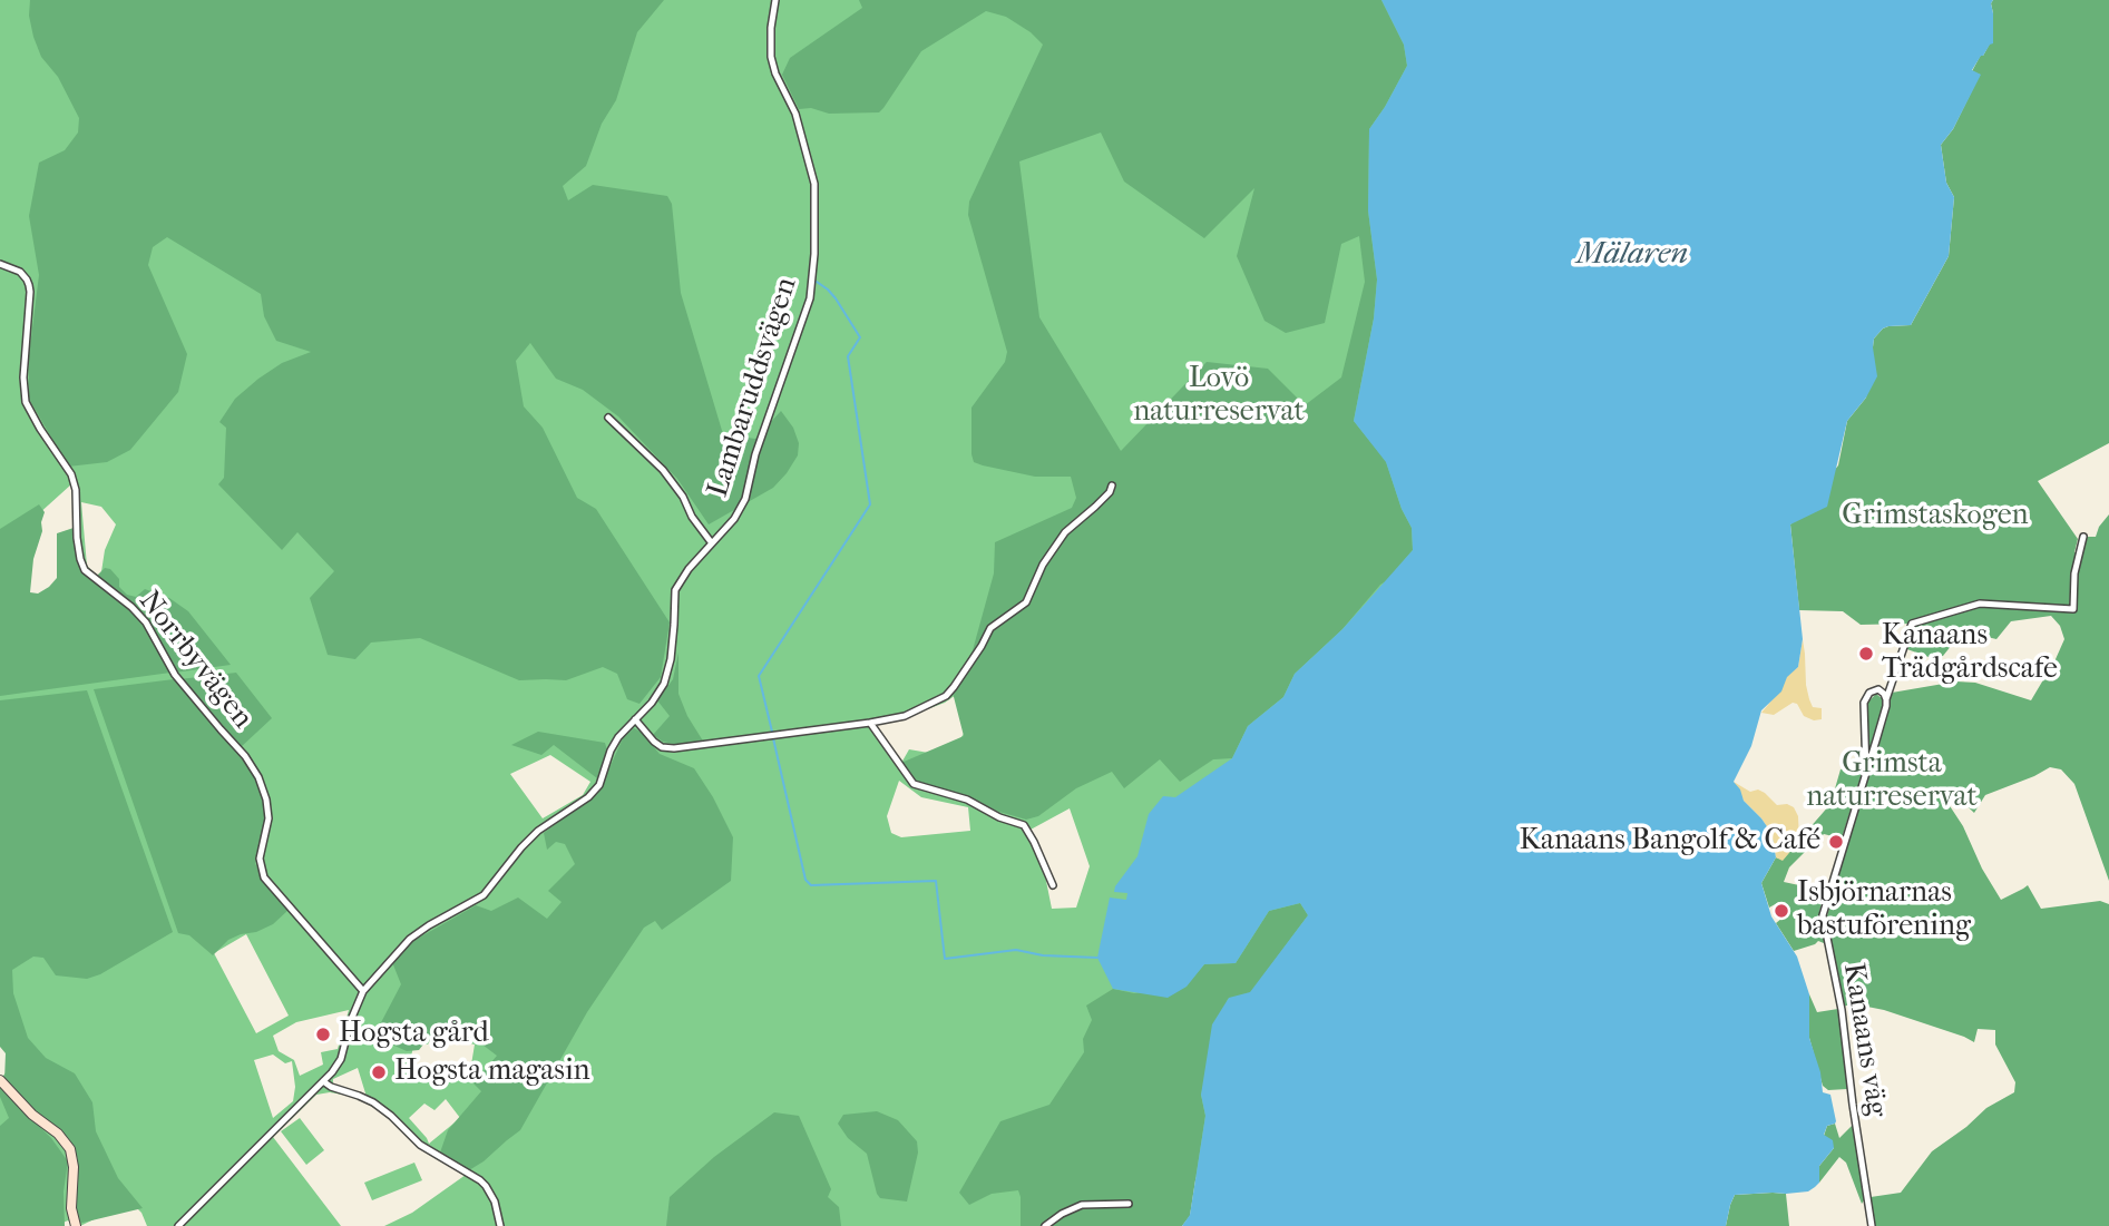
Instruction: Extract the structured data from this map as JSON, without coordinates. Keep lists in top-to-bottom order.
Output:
{
  "streets": {
    "street": ["Lambaruddsvägen", "Norrbyvägen", "Kanaans väg"]
  },
  "crossings": [
    ["Lambaruddsvägen", "Norrbyvägen"]
  ],
  "water": ["Mälaren"],
  "parks": ["Lovö naturreservat", "Grimstaskogen", "Grimsta naturreservat"],
  "places": [
    "Kanaans Trädgårdscafe",
    "Kanaans Bangolf & Café",
    "Isbjörnarnas bastuförening",
    "Hogsta gård",
    "Hogsta magasin"
  ]
}
